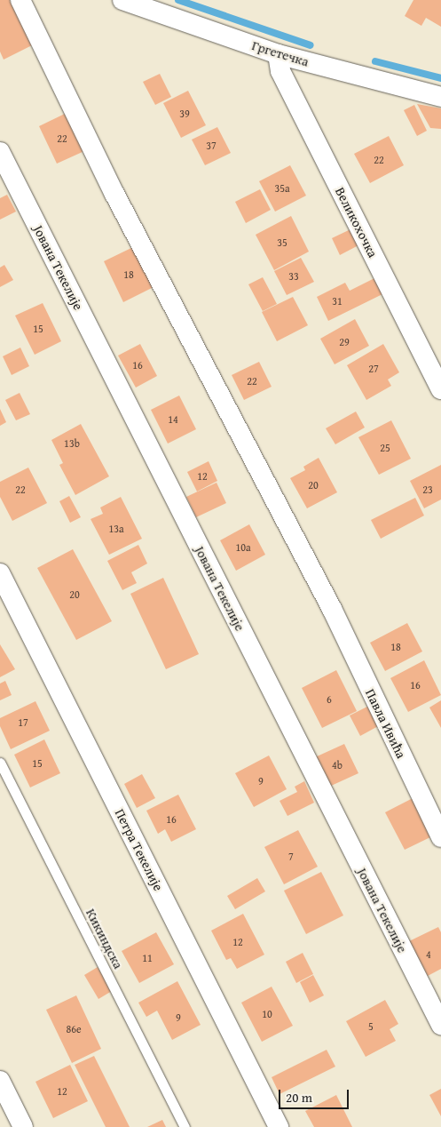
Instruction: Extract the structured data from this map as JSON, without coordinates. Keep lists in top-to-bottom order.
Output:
{
  "streets": {
    "street": [
      "Гргетечка",
      "Великохочка",
      "Јована Текелије",
      "Павла Ивића",
      "Петра Текелије"
    ],
    "lane": ["Кикиндска"]
  },
  "crossings": [
    ["Гргетечка", "Великохочка"]
  ],
  "house_numbers": [
    "39",
    "22",
    "37",
    "22",
    "35a",
    "35",
    "18",
    "33",
    "31",
    "15",
    "29",
    "16",
    "27",
    "22",
    "14",
    "13b",
    "25",
    "12",
    "20",
    "22",
    "23",
    "13a",
    "10a",
    "20",
    "18",
    "16",
    "6",
    "17",
    "15",
    "4b",
    "9",
    "16",
    "7",
    "12",
    "4",
    "11",
    "10",
    "9",
    "5",
    "86e",
    "12"
  ],
  "scale_bar": "20 m"
}
